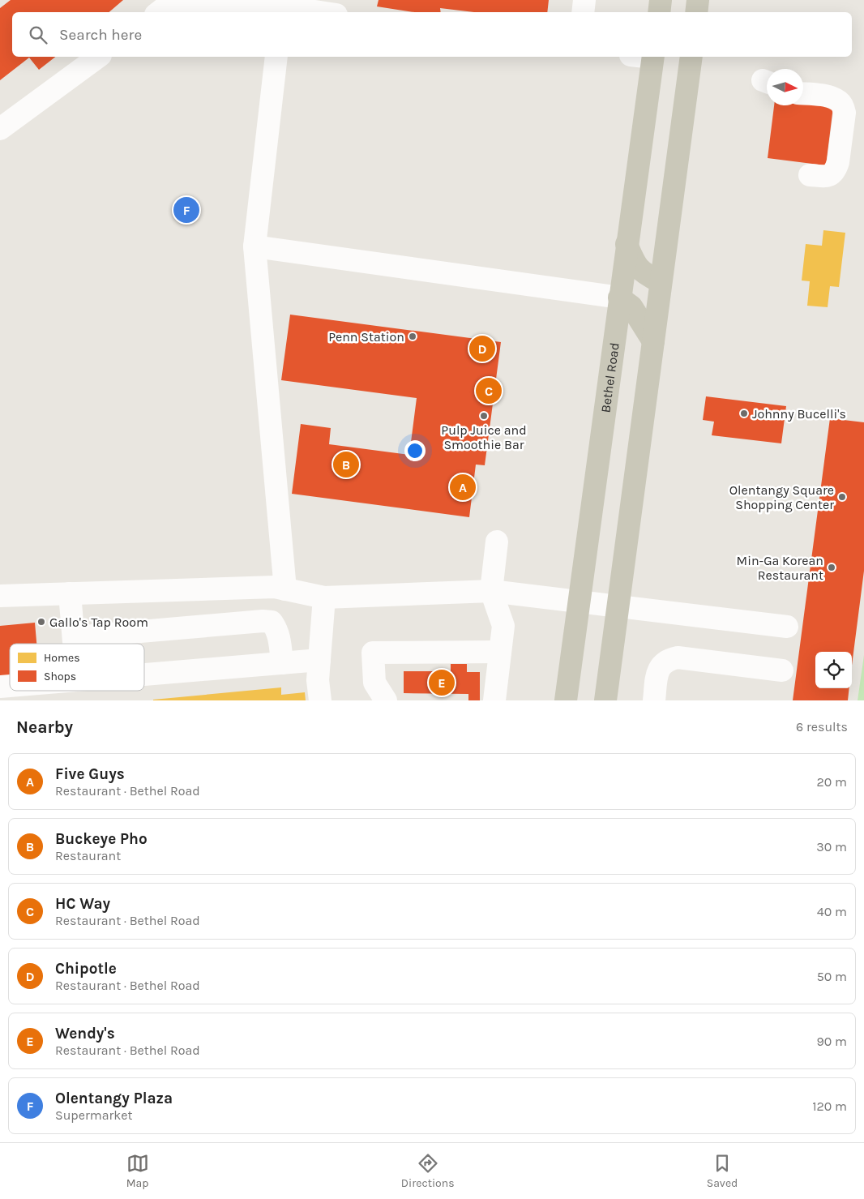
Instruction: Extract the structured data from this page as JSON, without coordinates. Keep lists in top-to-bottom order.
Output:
{
  "streets": {
    "main road": ["Bethel Road"]
  },
  "places": [
    "Penn Station",
    "Johnny Bucelli's",
    "Pulp Juice and Smoothie Bar",
    "Olentangy Square Shopping Center",
    "Min-Ga Korean Restaurant",
    "Gallo's Tap Room"
  ],
  "legend": ["Homes", "Shops"],
  "north": "right",
  "page": {
    "search": "Search here",
    "pins": [
      "F",
      "D",
      "C",
      "B",
      "A",
      "E"
    ],
    "heading": ["Nearby", "6 results"],
    "list": [
      {
        "mark": "A",
        "name": "Five Guys",
        "note": "Restaurant · Bethel Road",
        "value": "20 m"
      },
      {
        "mark": "B",
        "name": "Buckeye Pho",
        "note": "Restaurant",
        "value": "30 m"
      },
      {
        "mark": "C",
        "name": "HC Way",
        "note": "Restaurant · Bethel Road",
        "value": "40 m"
      },
      {
        "mark": "D",
        "name": "Chipotle",
        "note": "Restaurant · Bethel Road",
        "value": "50 m"
      },
      {
        "mark": "E",
        "name": "Wendy's",
        "note": "Restaurant · Bethel Road",
        "value": "90 m"
      },
      {
        "mark": "F",
        "name": "Olentangy Plaza",
        "note": "Supermarket",
        "value": "120 m"
      }
    ],
    "nav": ["Map", "Directions", "Saved"]
  }
}
